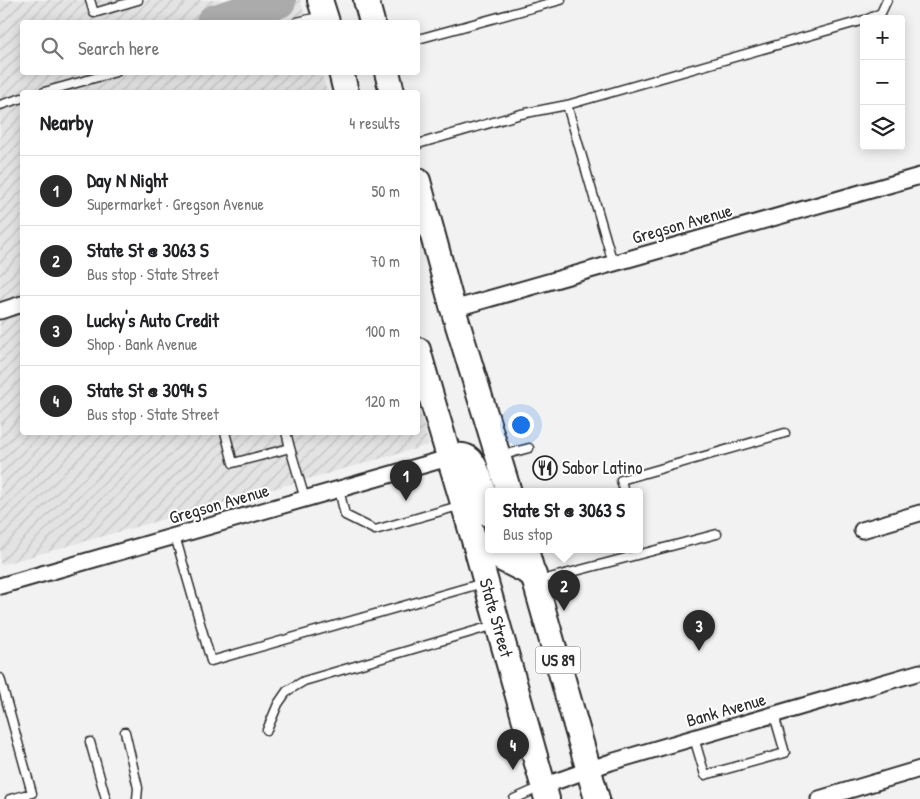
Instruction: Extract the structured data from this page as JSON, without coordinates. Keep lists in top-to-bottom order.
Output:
{
  "streets": {
    "main road": ["State Street", "US 89"],
    "street": ["Gregson Avenue", "Bank Avenue"]
  },
  "crossings": [
    ["Gregson Avenue", "State Street"],
    ["State Street", "Bank Avenue"],
    ["US 89", "Bank Avenue"]
  ],
  "places": {
    "restaurant": ["Sabor Latino"]
  },
  "page": {
    "map_buttons": ["+", "−"],
    "search": "Search here",
    "heading": ["Nearby", "4 results"],
    "list": [
      {
        "mark": "1",
        "name": "Day N Night",
        "note": "Supermarket · Gregson Avenue",
        "value": "50 m"
      },
      {
        "mark": "2",
        "name": "State St @ 3063 S",
        "note": "Bus stop · State Street",
        "value": "70 m"
      },
      {
        "mark": "3",
        "name": "Lucky's Auto Credit",
        "note": "Shop · Bank Avenue",
        "value": "100 m"
      },
      {
        "mark": "4",
        "name": "State St @ 3094 S",
        "note": "Bus stop · State Street",
        "value": "120 m"
      }
    ],
    "pins": [
      "1",
      "2",
      "3",
      "4"
    ],
    "popup": ["State St @ 3063 S", "Bus stop"]
  }
}
